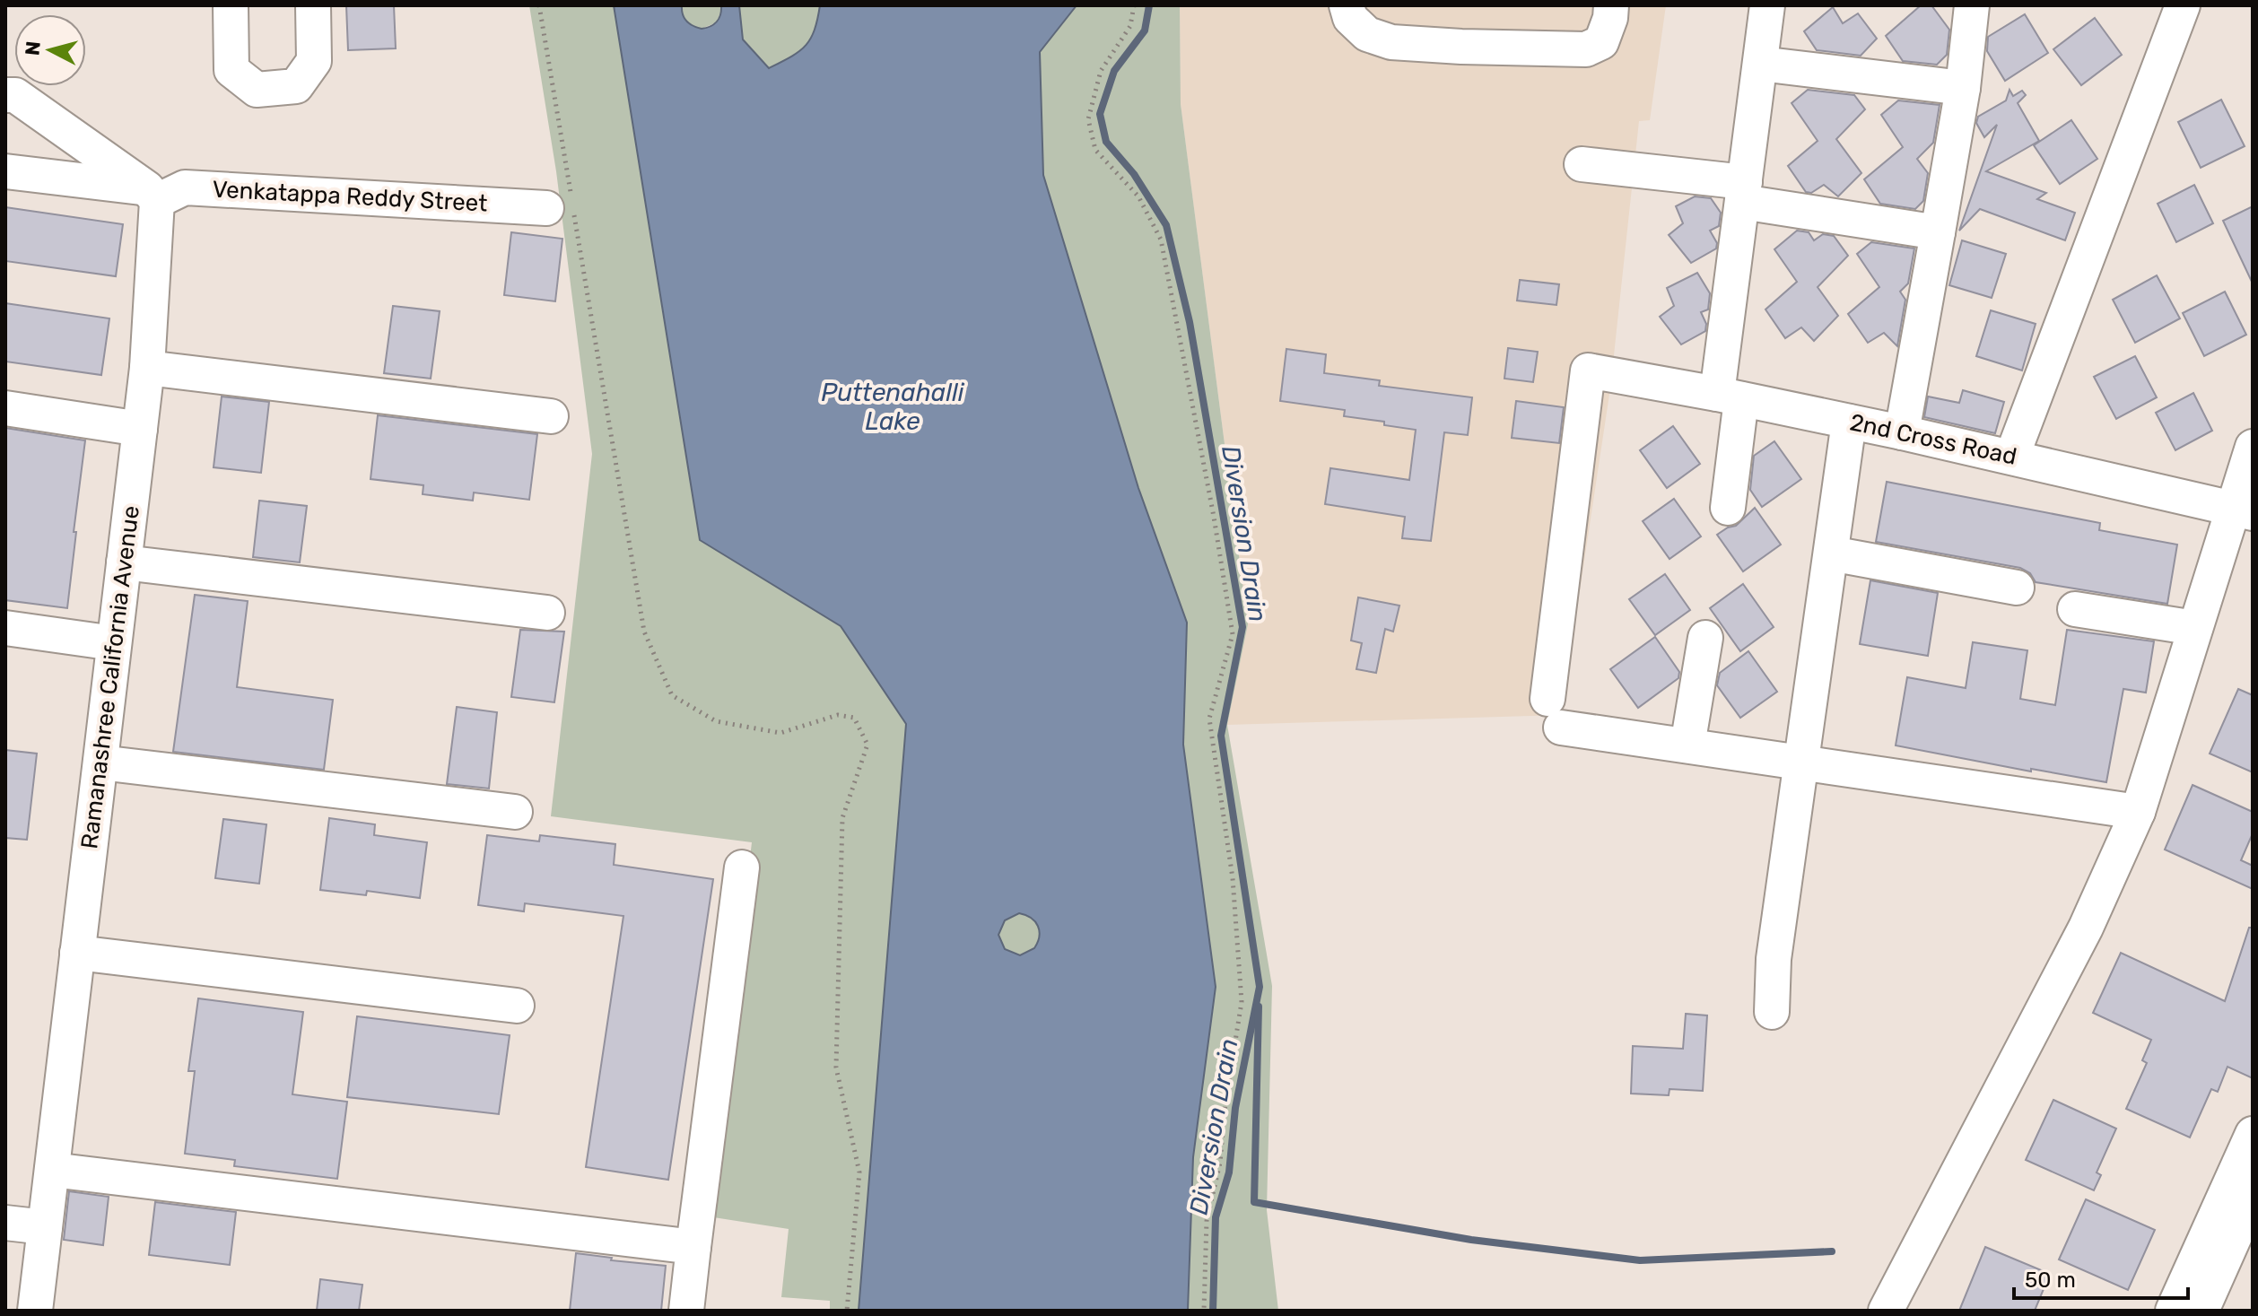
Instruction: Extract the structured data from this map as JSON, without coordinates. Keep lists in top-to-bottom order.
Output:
{
  "streets": {
    "street": ["Venkatappa Reddy Street", "2nd Cross Road", "Ramanashree California Avenue"]
  },
  "crossings": [
    ["Venkatappa Reddy Street", "Ramanashree California Avenue"]
  ],
  "water": ["Puttenahalli Lake", "Diversion Drain"],
  "scale_bar": "50 m",
  "north": "left"
}
